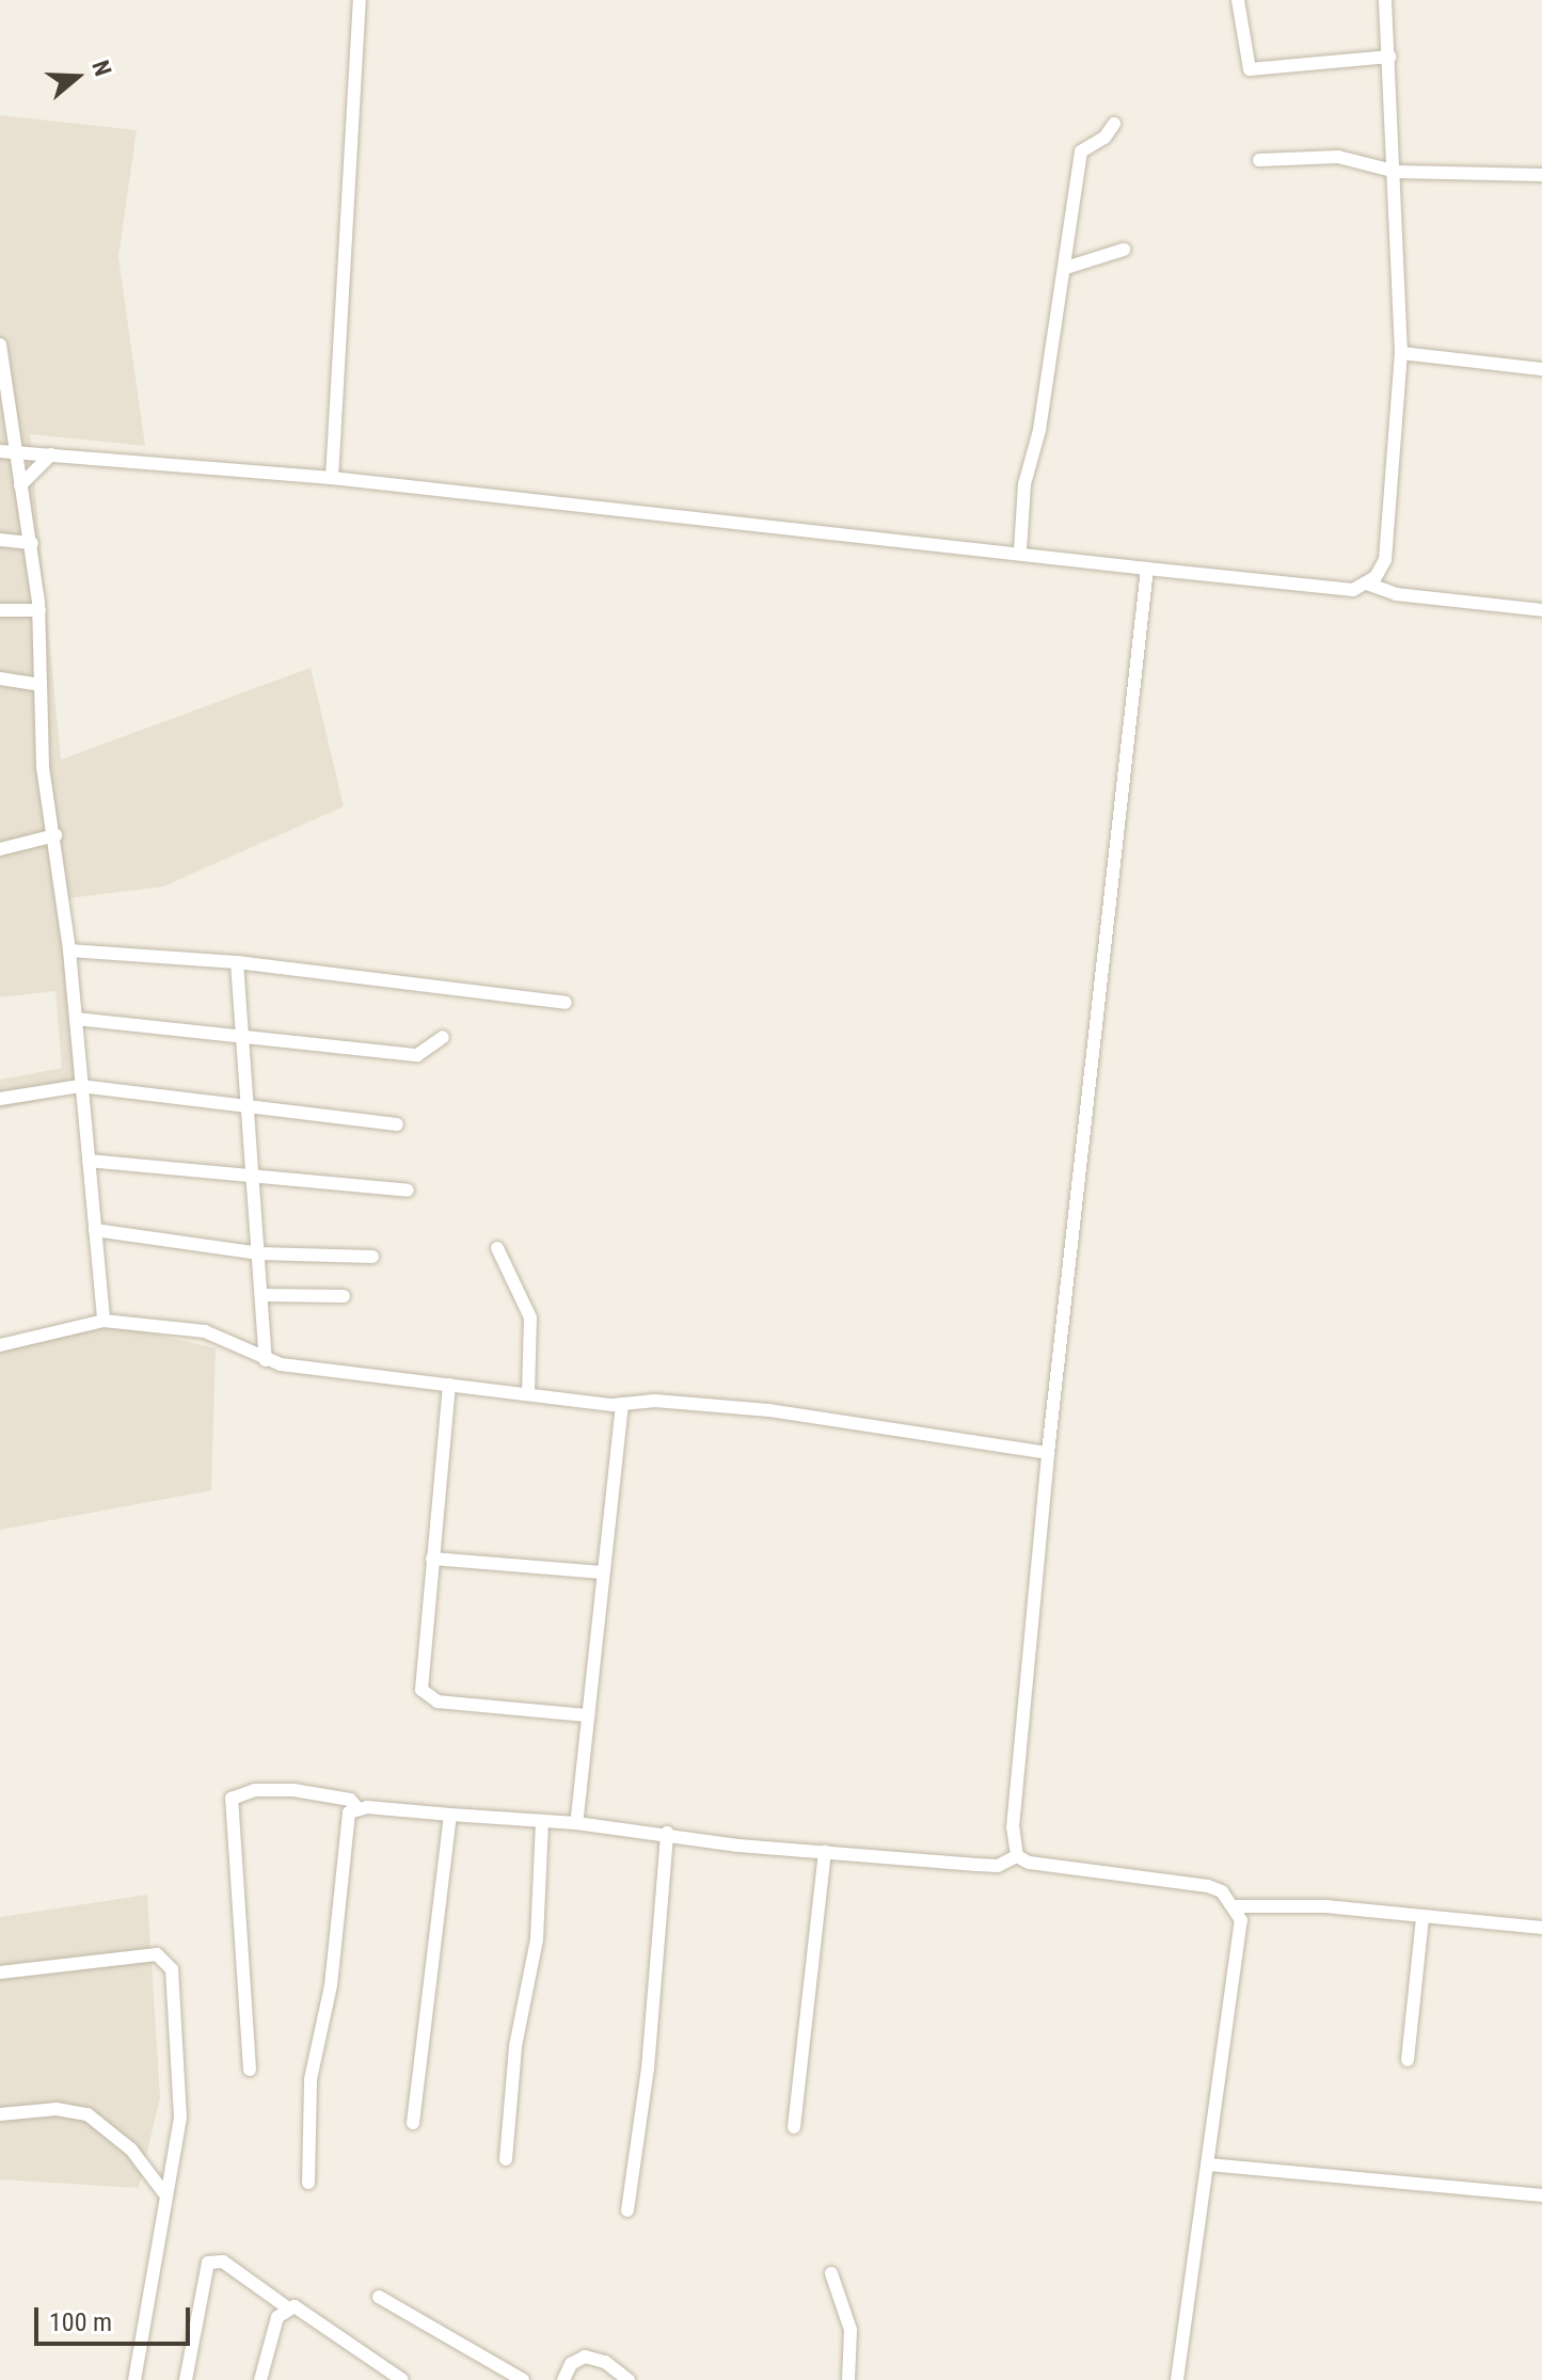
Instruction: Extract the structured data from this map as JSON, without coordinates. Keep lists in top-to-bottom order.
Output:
{
  "scale_bar": "100 m",
  "north": "right"
}
